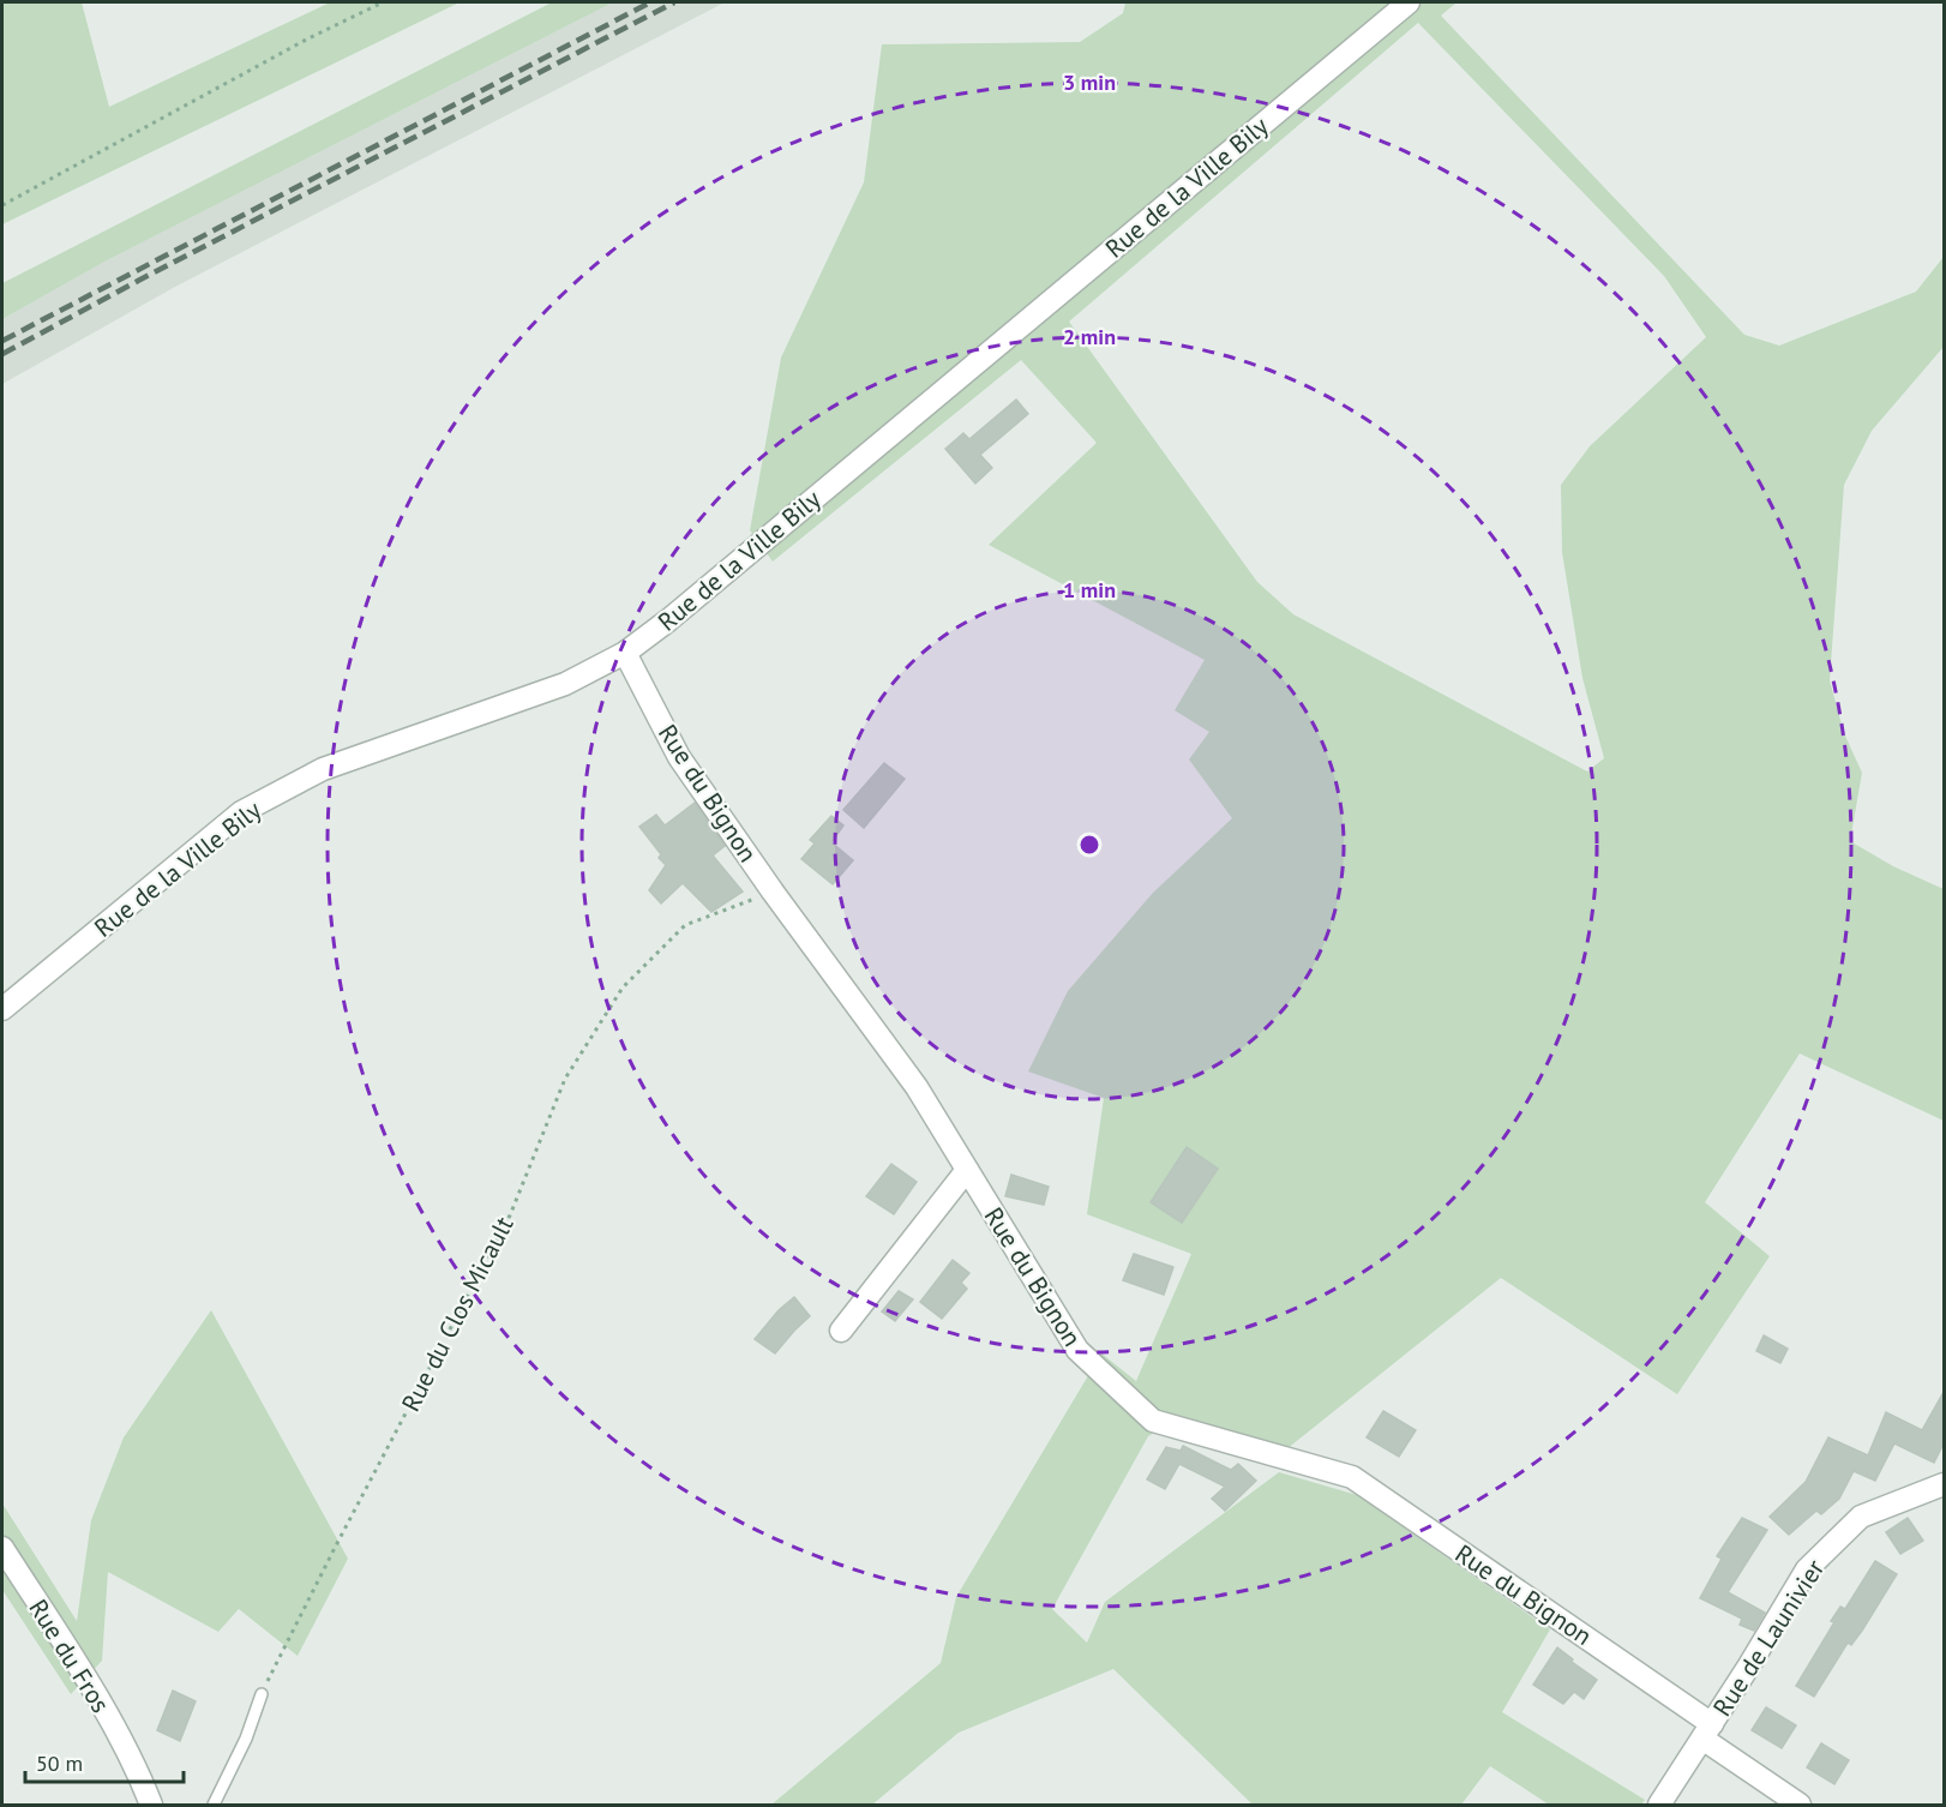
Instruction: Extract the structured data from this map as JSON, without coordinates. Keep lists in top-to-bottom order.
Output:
{
  "streets": {
    "street": [
      "Rue de la Ville Bily",
      "Rue du Bignon",
      "Rue de Launivier",
      "Rue du Fros"
    ],
    "path": ["Rue du Clos Micault"]
  },
  "crossings": [
    ["Rue de la Ville Bily", "Rue du Bignon"],
    ["Rue du Bignon", "Rue du Clos Micault"],
    ["Rue du Bignon", "Rue de Launivier"]
  ],
  "scale_bar": "50 m",
  "rings": ["3 min", "2 min", "1 min"]
}
